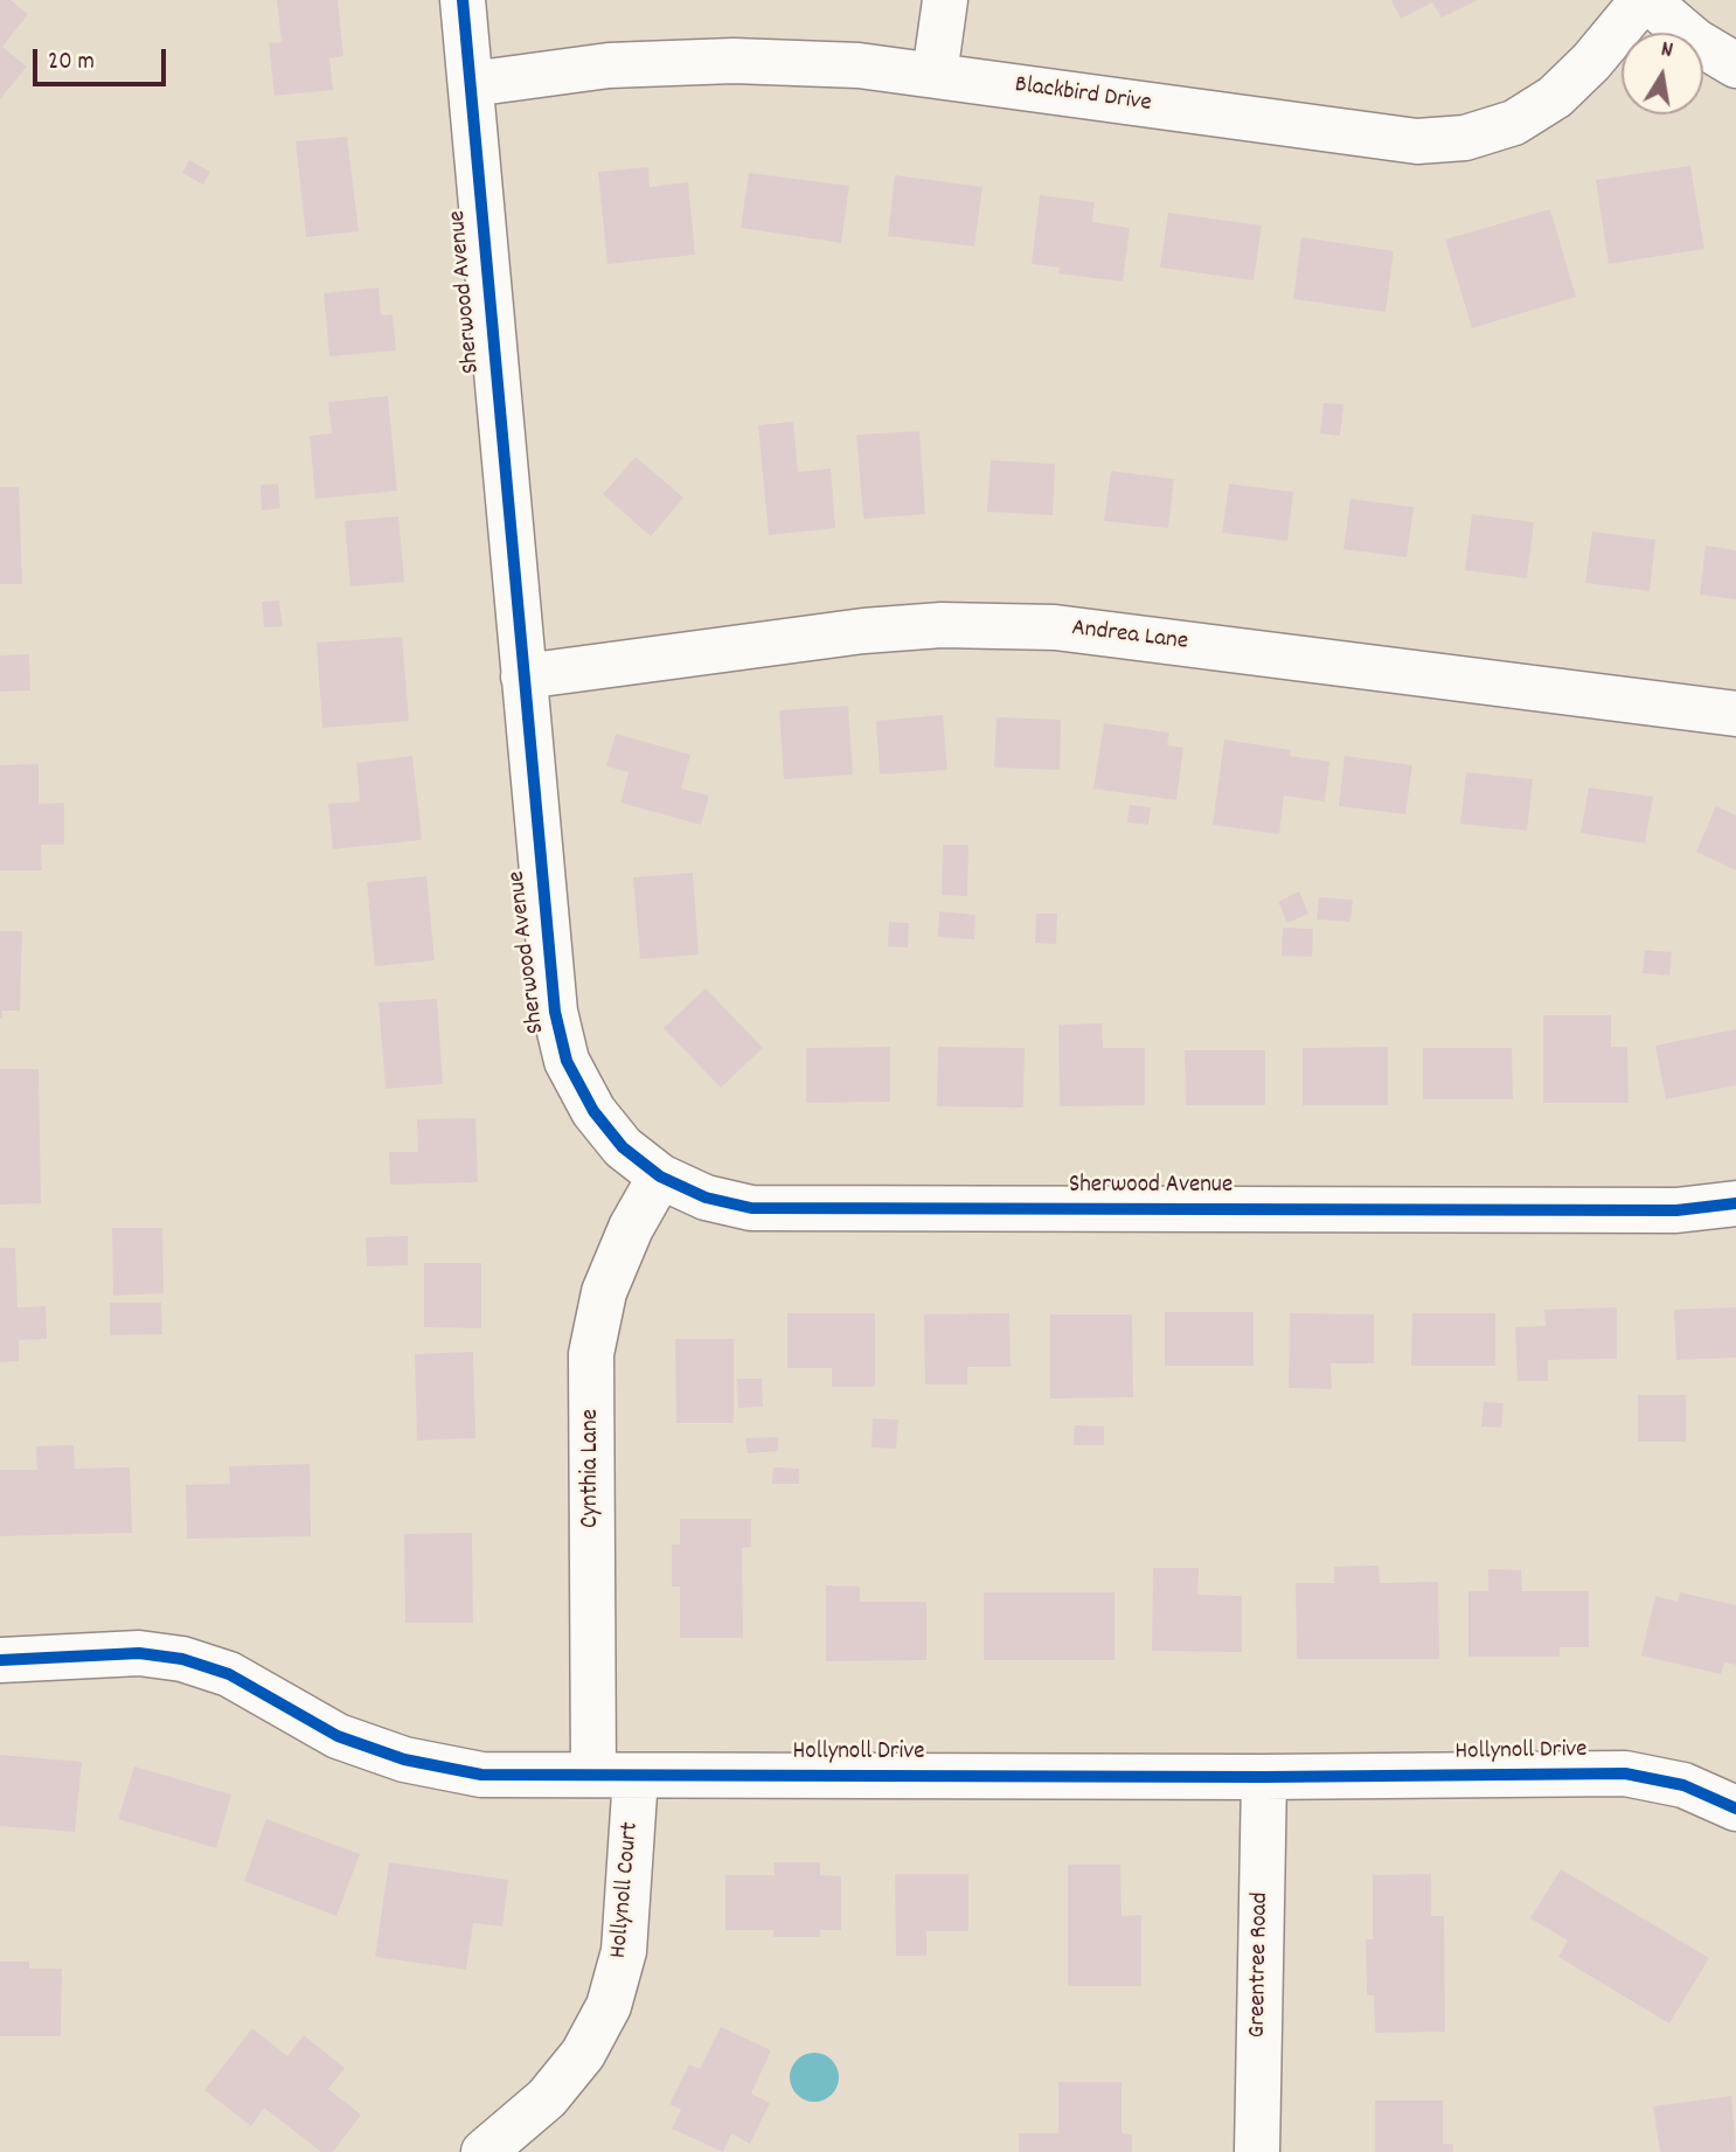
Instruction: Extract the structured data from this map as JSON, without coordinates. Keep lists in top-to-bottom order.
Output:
{
  "streets": {
    "street": [
      "Blackbird Drive",
      "Sherwood Avenue",
      "Andrea Lane",
      "Cynthia Lane",
      "Hollynoll Drive",
      "Hollynoll Court",
      "Greentree Road"
    ]
  },
  "crossings": [
    ["Blackbird Drive", "Sherwood Avenue"],
    ["Sherwood Avenue", "Andrea Lane"],
    ["Sherwood Avenue", "Cynthia Lane"],
    ["Cynthia Lane", "Hollynoll Drive"],
    ["Cynthia Lane", "Hollynoll Court"],
    ["Hollynoll Drive", "Hollynoll Court"],
    ["Hollynoll Drive", "Greentree Road"]
  ],
  "scale_bar": "20 m",
  "north": "top"
}
